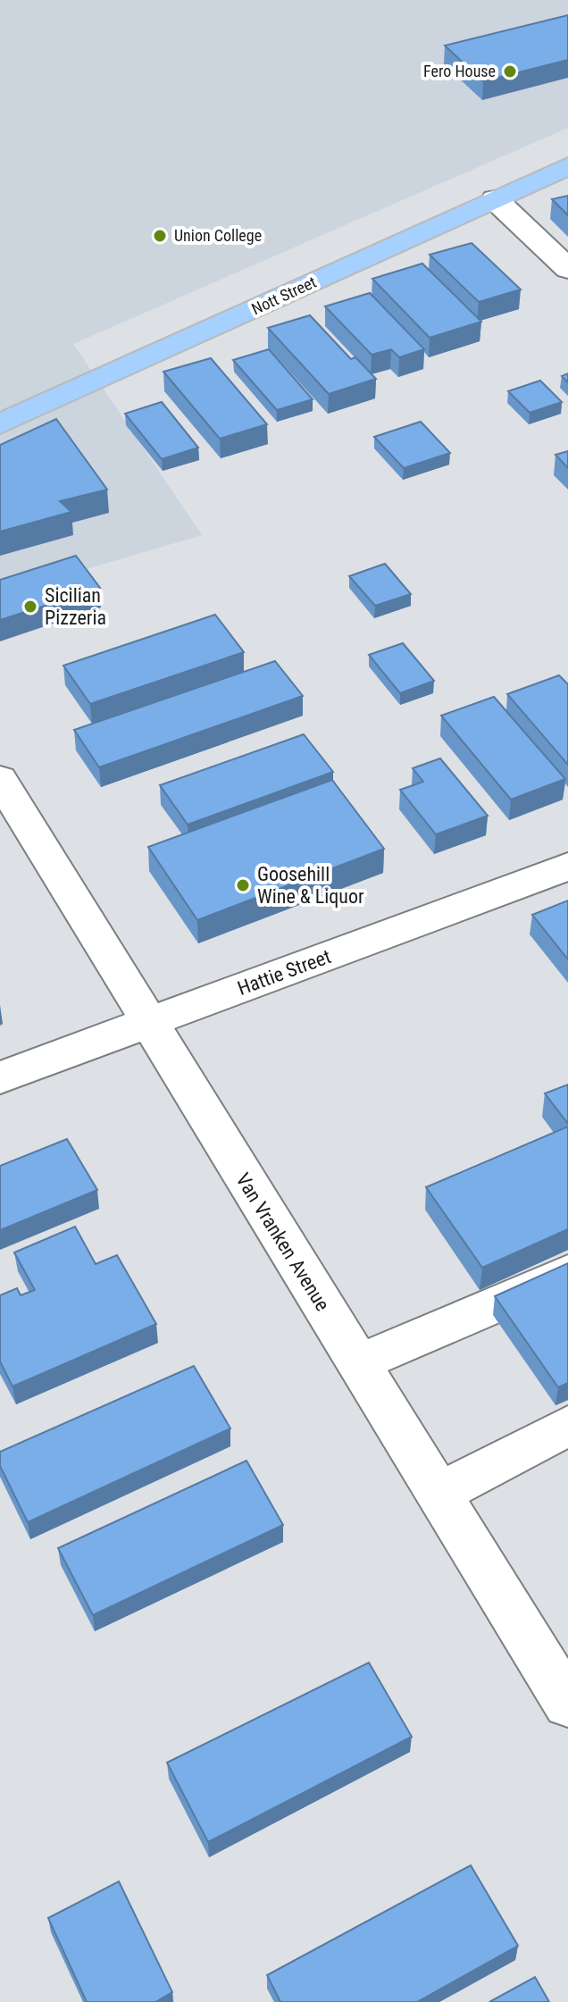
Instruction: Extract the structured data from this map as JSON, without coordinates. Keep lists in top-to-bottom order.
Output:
{
  "streets": {
    "main road": ["Nott Street"],
    "street": ["Hattie Street", "Van Vranken Avenue"]
  },
  "crossings": [
    ["Hattie Street", "Van Vranken Avenue"]
  ],
  "places": [
    "Fero House",
    "Union College",
    "Sicilian Pizzeria",
    "Goosehill Wine & Liquor"
  ]
}
